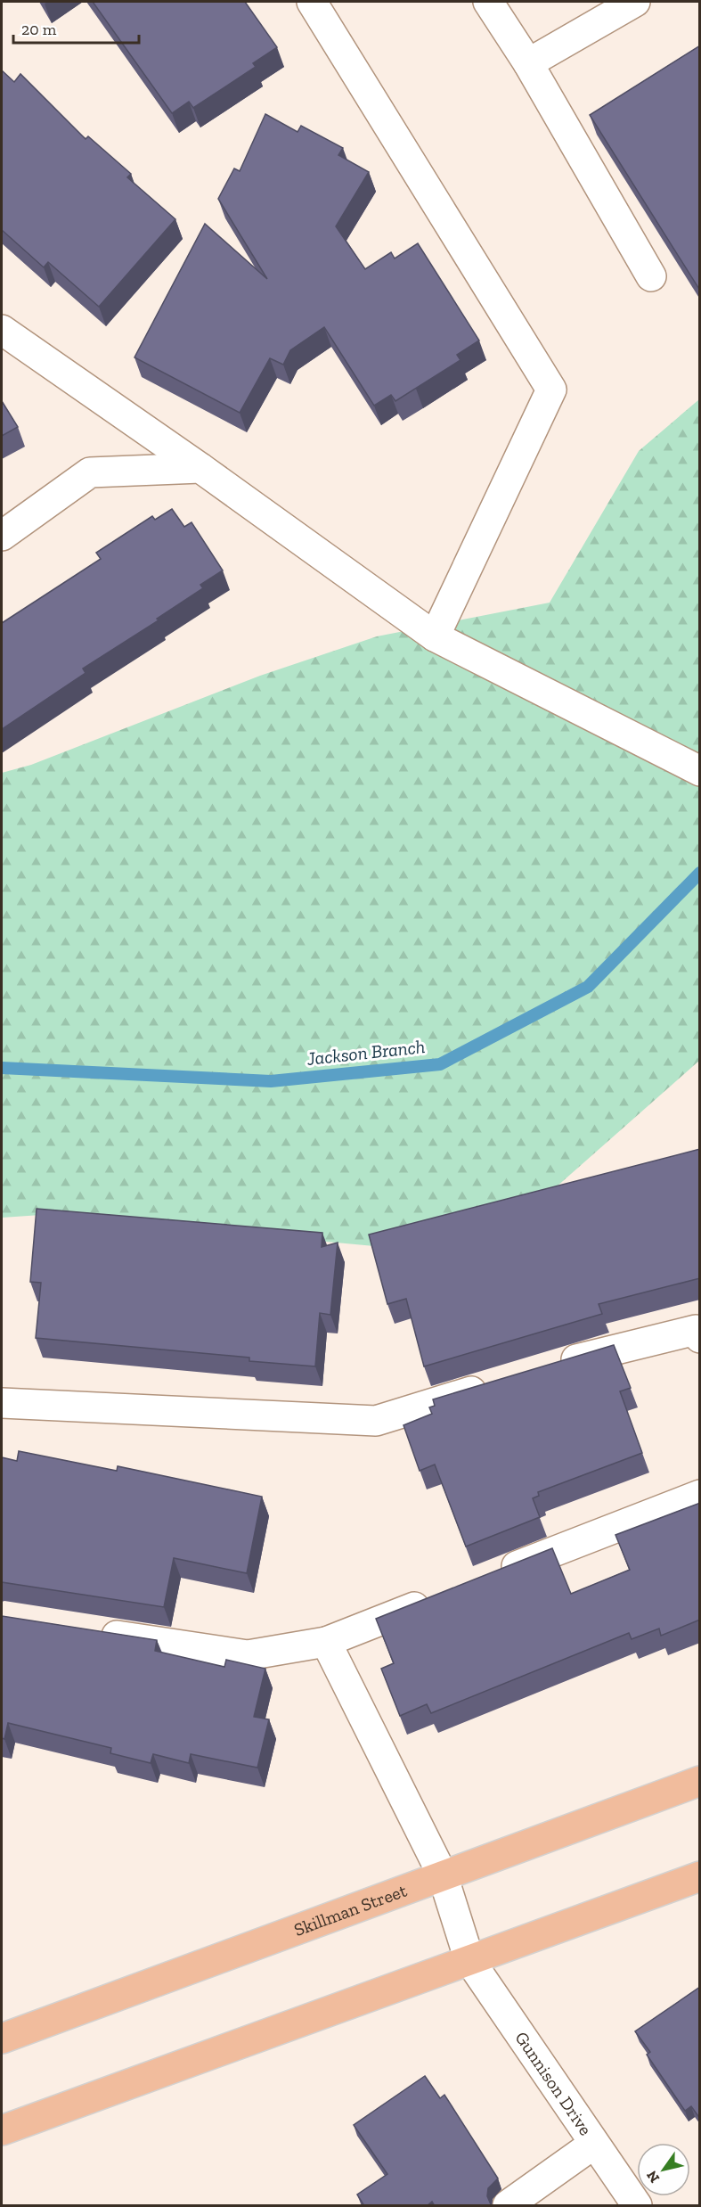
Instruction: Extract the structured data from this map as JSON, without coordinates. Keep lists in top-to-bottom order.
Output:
{
  "streets": {
    "main road": ["Skillman Street"],
    "street": ["Gunnison Drive"]
  },
  "crossings": [
    ["Skillman Street", "Gunnison Drive"]
  ],
  "water": ["Jackson Branch"],
  "scale_bar": "20 m",
  "north": "bottom left"
}
